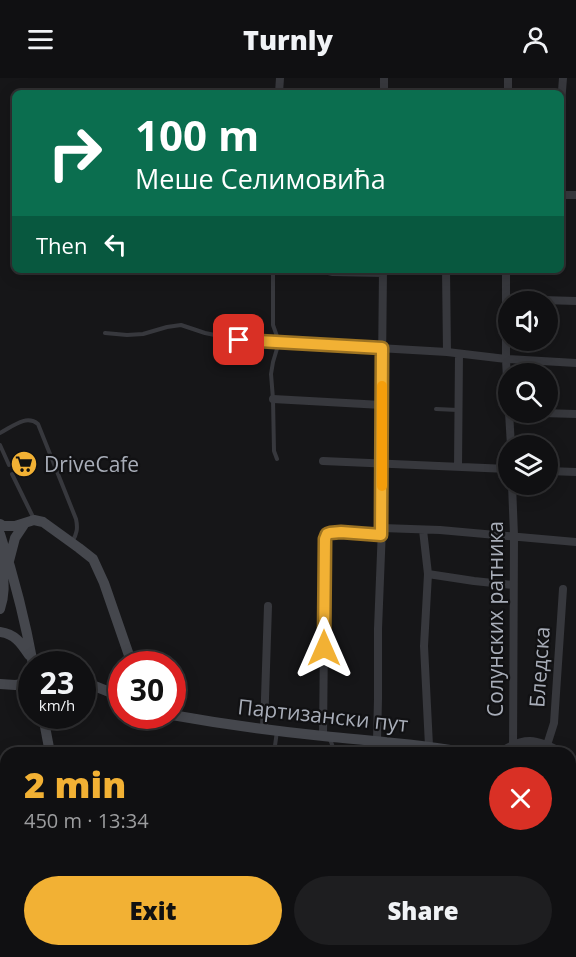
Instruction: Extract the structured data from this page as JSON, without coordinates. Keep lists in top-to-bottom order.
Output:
{
  "streets": {
    "main road": ["Партизански пут"],
    "street": ["Солунских ратника", "Бледска"]
  },
  "places": {
    "supermarket": ["DriveCafe"]
  },
  "page": {
    "header": "Turnly",
    "turn": ["100 m", "Меше Селимовића"],
    "then": "Then",
    "speed": "23 km/h",
    "limit": "30",
    "heading": ["2 min", "450 m · 13:34"],
    "buttons": ["Exit", "Share"]
  }
}
